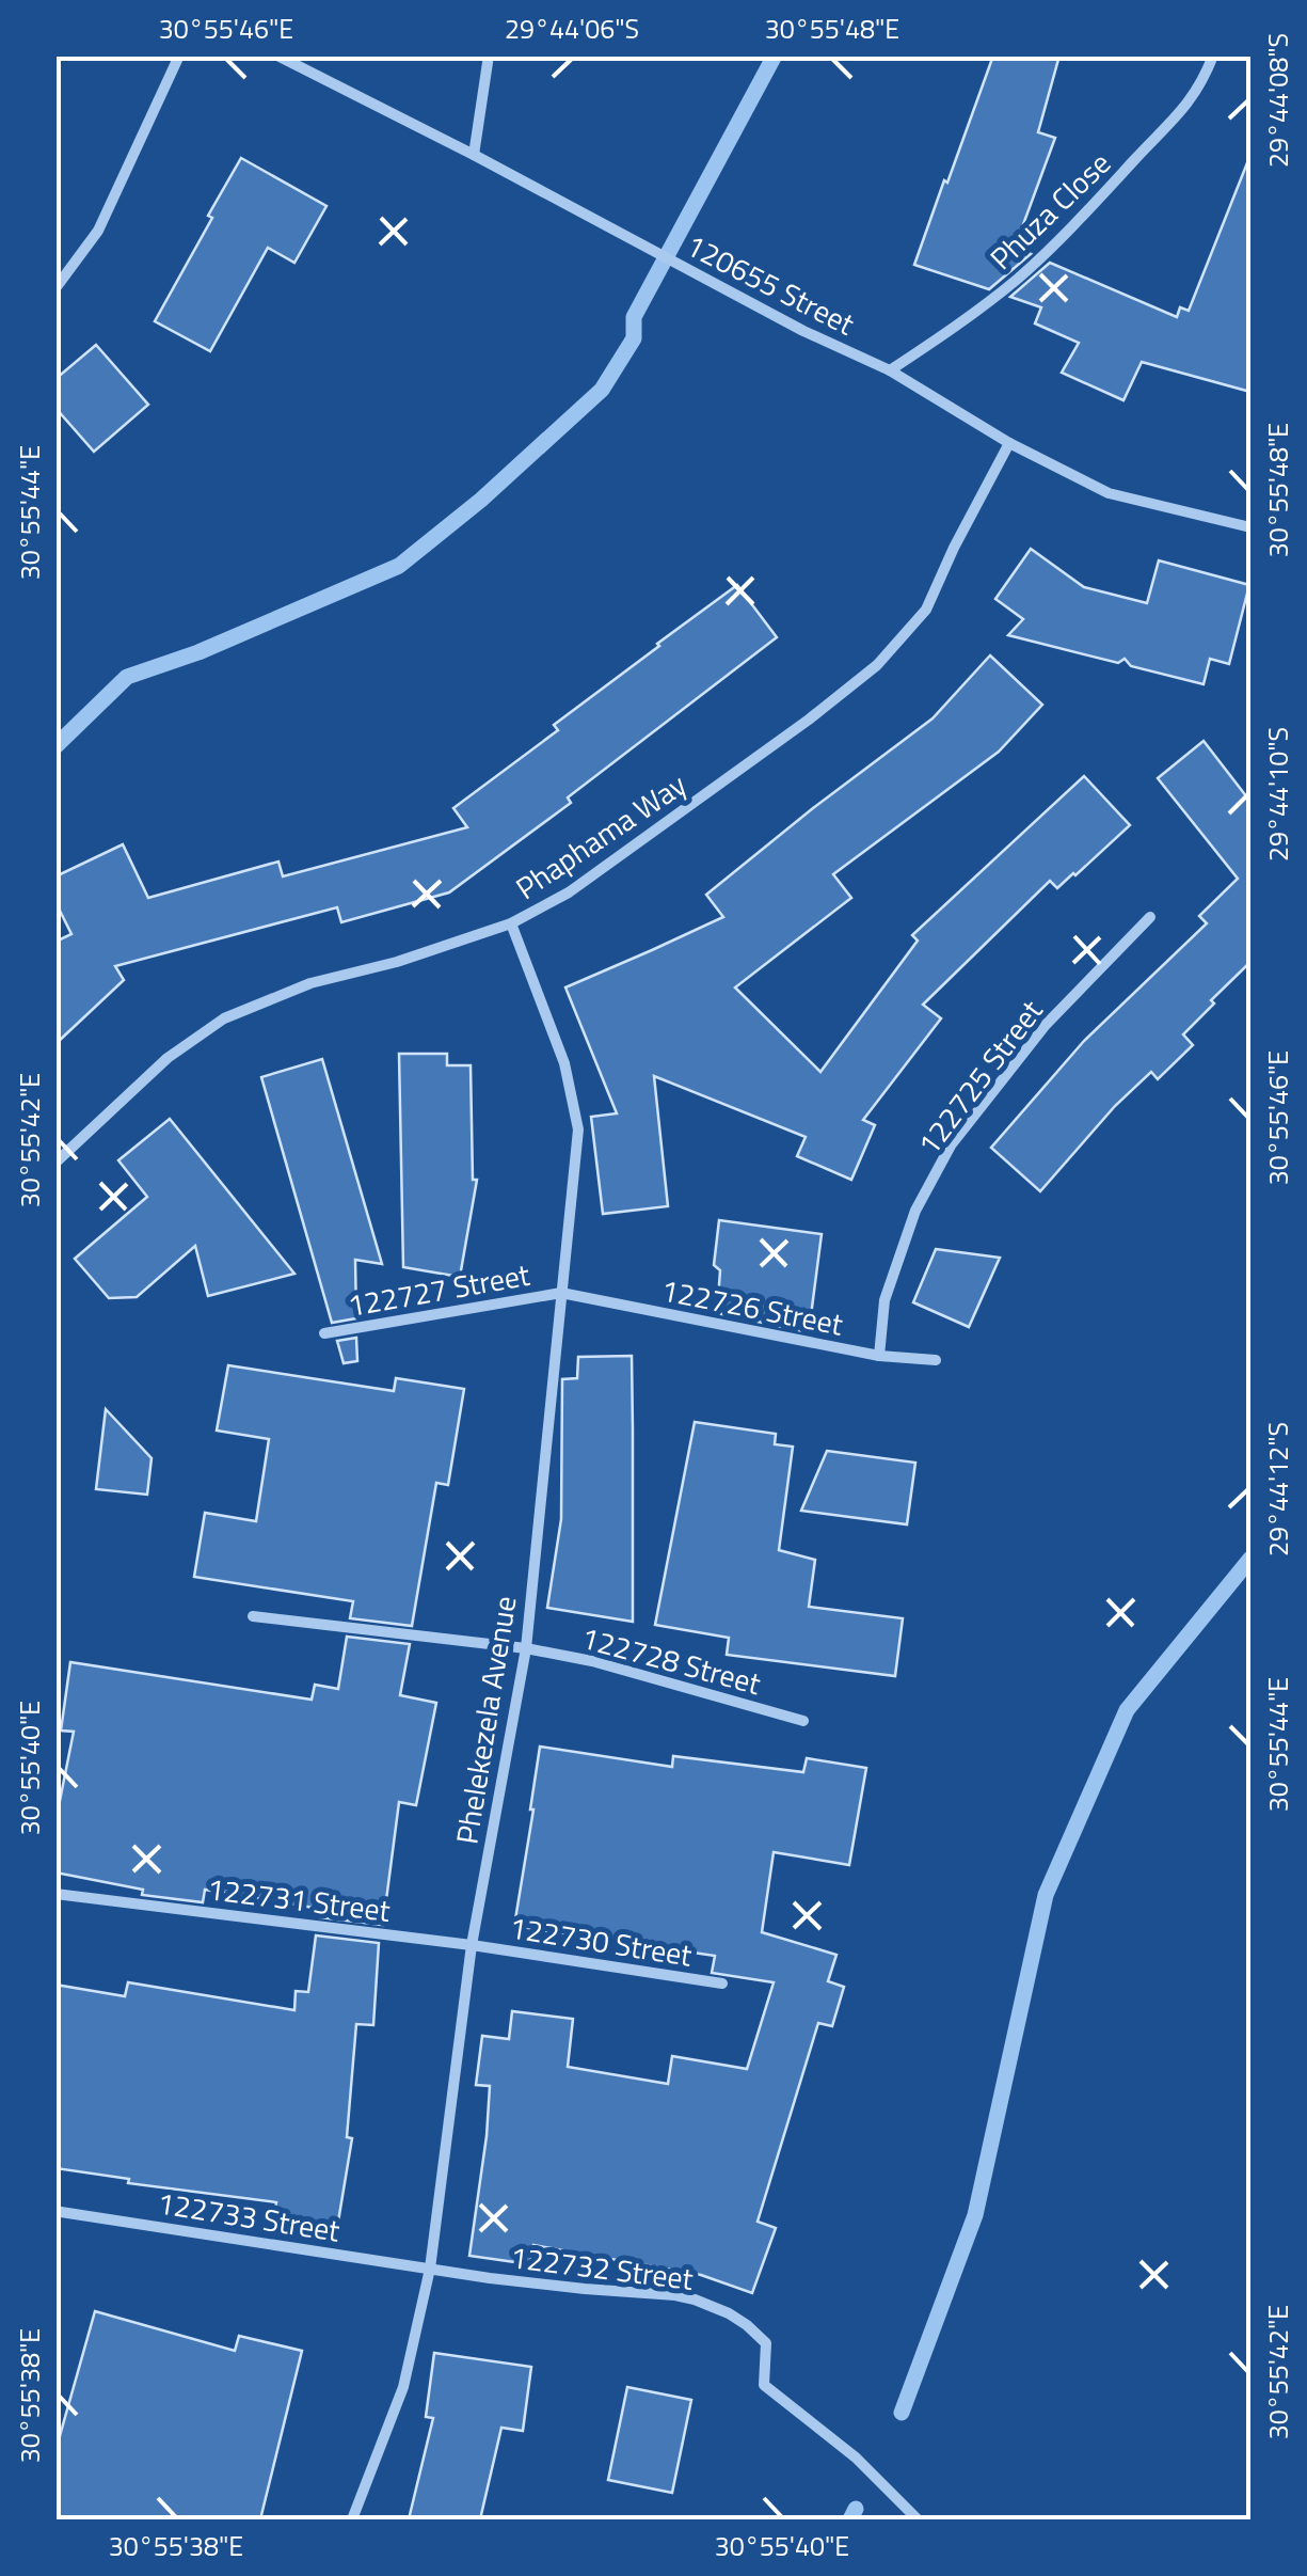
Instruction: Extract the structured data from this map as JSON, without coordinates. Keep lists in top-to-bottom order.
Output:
{
  "streets": {
    "street": [
      "Phuza Close",
      "120655 Street",
      "Phaphama Way",
      "122725 Street",
      "122727 Street",
      "122726 Street",
      "122728 Street",
      "Phelekezela Avenue",
      "122731 Street",
      "122730 Street",
      "122733 Street",
      "122732 Street"
    ]
  },
  "crossings": [
    ["Phuza Close", "120655 Street"],
    ["120655 Street", "Phaphama Way"],
    ["Phaphama Way", "Phelekezela Avenue"],
    ["122725 Street", "122726 Street"],
    ["122727 Street", "122726 Street"],
    ["122727 Street", "Phelekezela Avenue"],
    ["122726 Street", "Phelekezela Avenue"],
    ["122728 Street", "Phelekezela Avenue"],
    ["Phelekezela Avenue", "122731 Street"],
    ["Phelekezela Avenue", "122730 Street"],
    ["Phelekezela Avenue", "122733 Street"],
    ["Phelekezela Avenue", "122732 Street"],
    ["122731 Street", "122730 Street"],
    ["122733 Street", "122732 Street"]
  ],
  "coordinates": [
    "30°55'46\"E",
    "29°44'06\"S",
    "30°55'48\"E",
    "29°44'08\"S",
    "30°55'44\"E",
    "29°44'10\"S",
    "30°55'42\"E",
    "29°44'12\"S",
    "30°55'40\"E",
    "30°55'38\"E"
  ]
}
